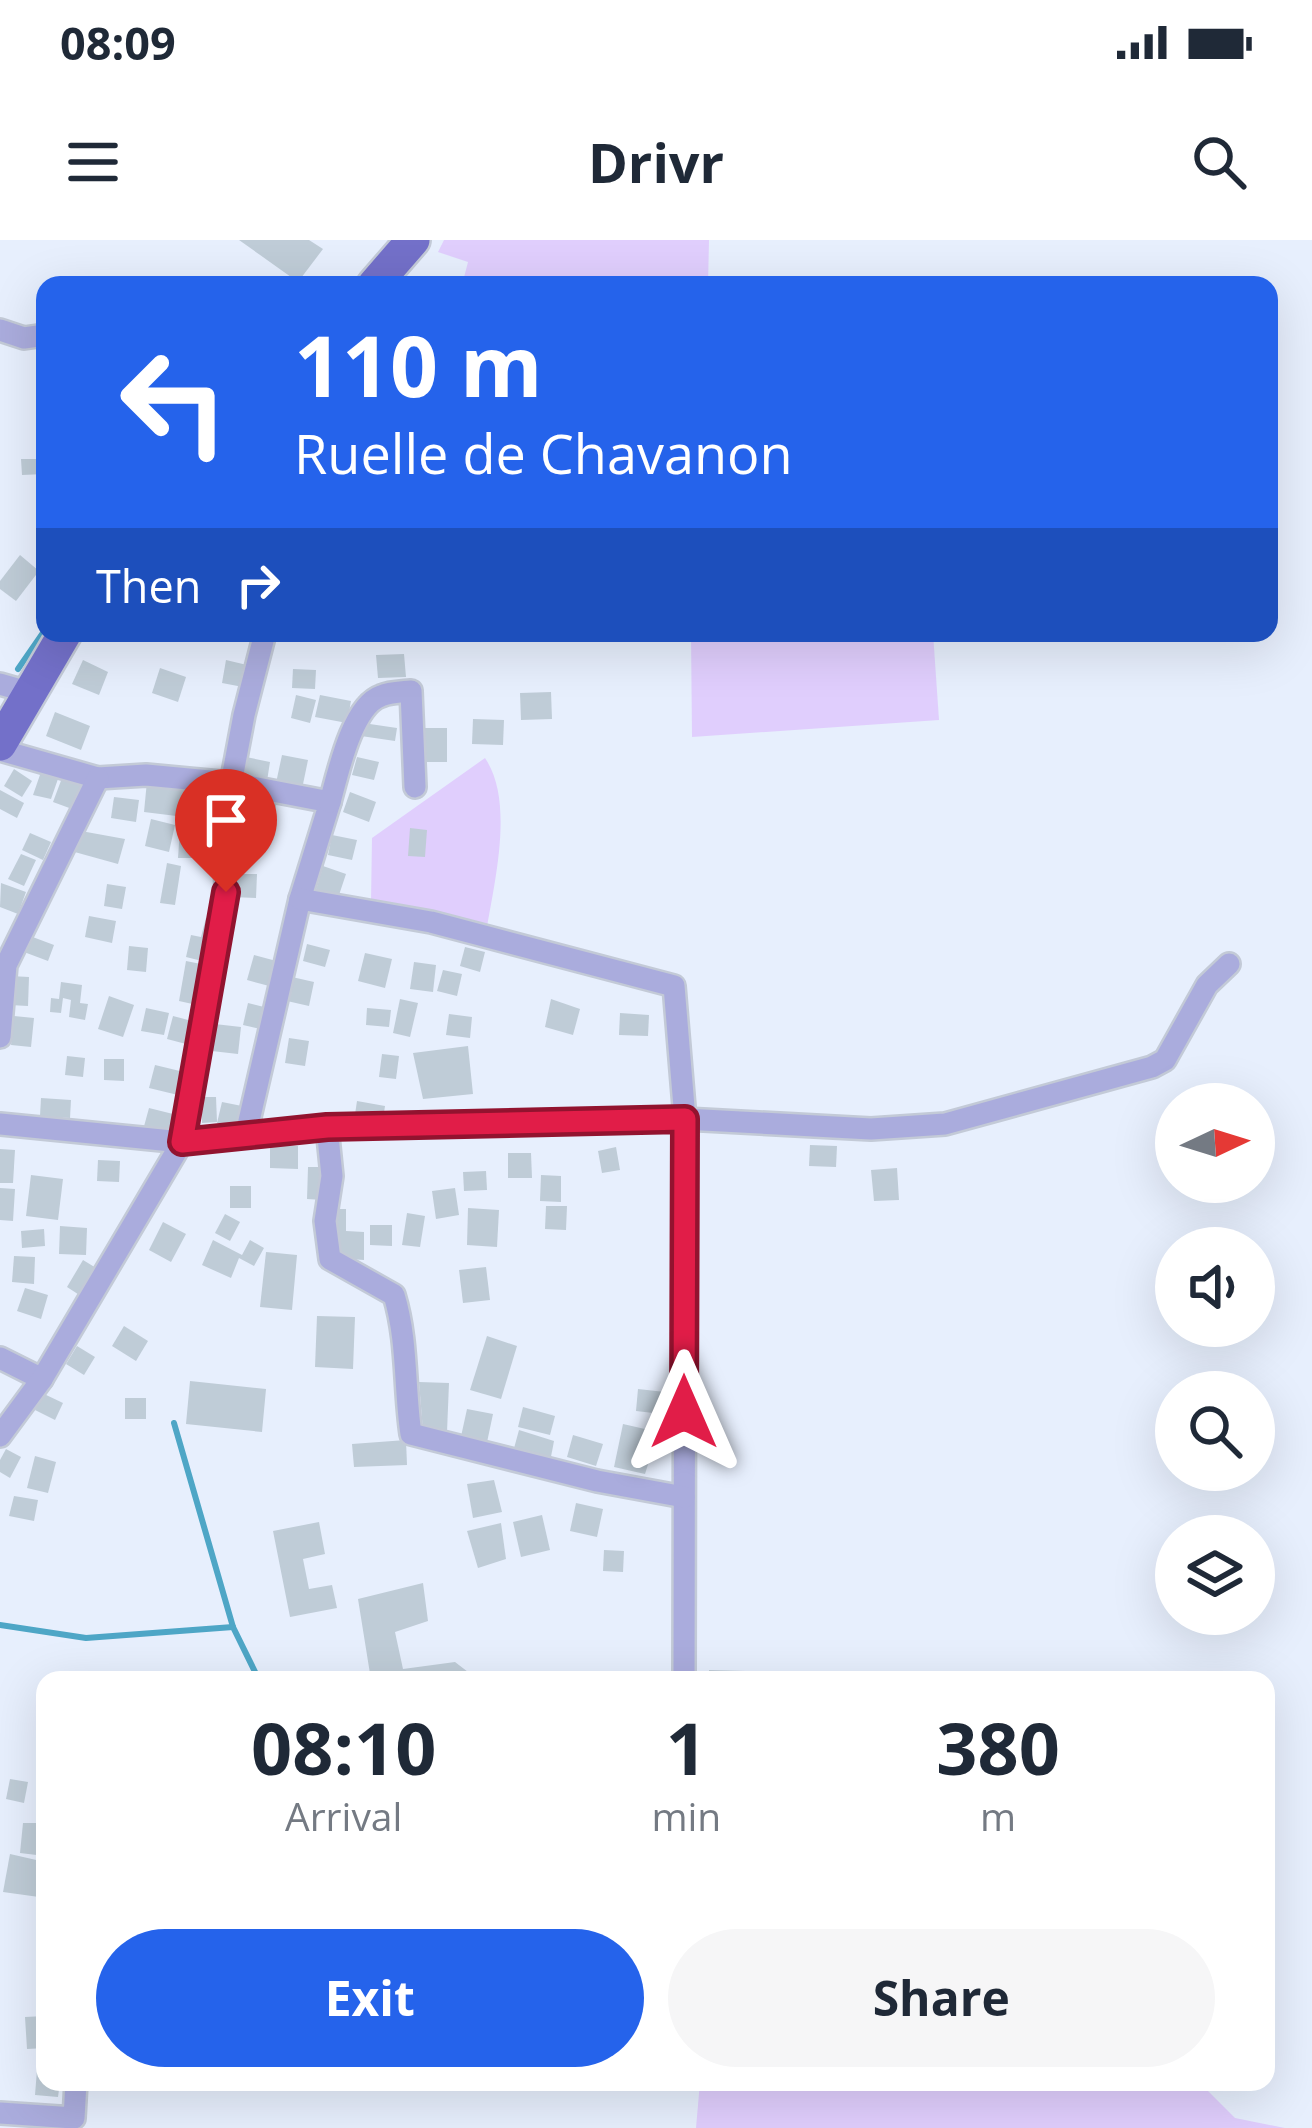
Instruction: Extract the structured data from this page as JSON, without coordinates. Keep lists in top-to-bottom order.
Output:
{
  "north": "right",
  "page": {
    "status": "08:09",
    "header": "Drivr",
    "turn": ["110 m", "Ruelle de Chavanon"],
    "then": "Then",
    "eta": [
      "08:10",
      "Arrival",
      "1",
      "min",
      "380",
      "m"
    ],
    "buttons": ["Exit", "Share"]
  }
}
